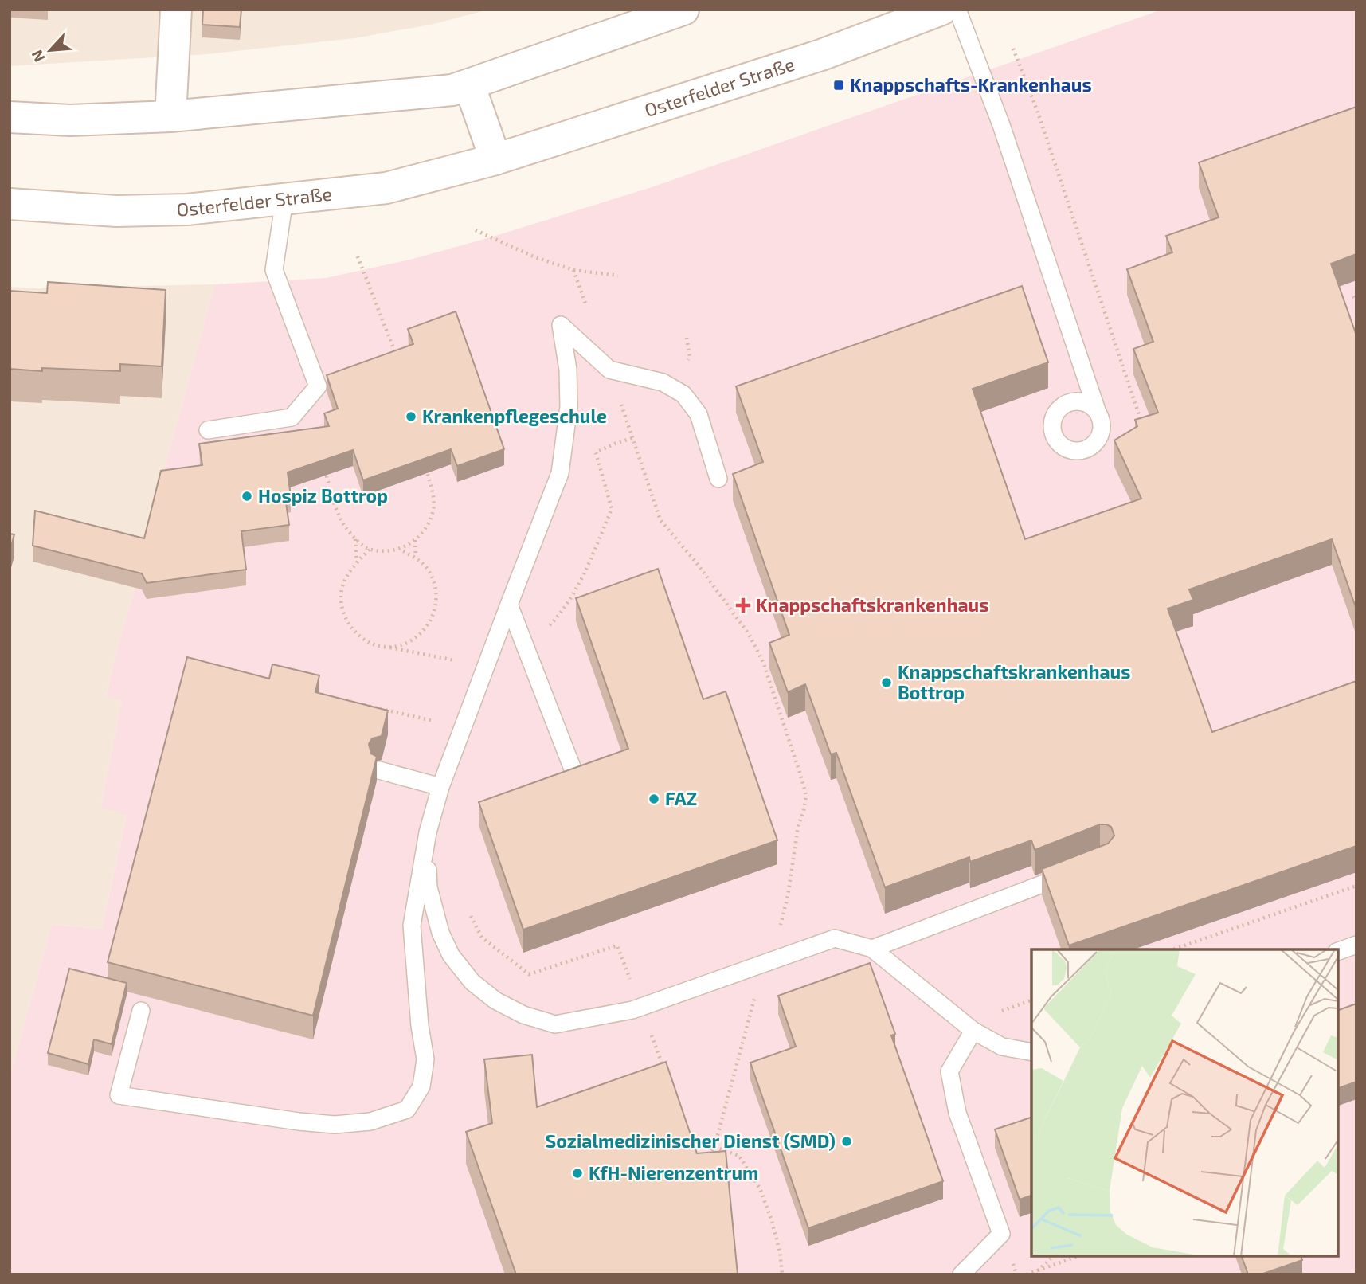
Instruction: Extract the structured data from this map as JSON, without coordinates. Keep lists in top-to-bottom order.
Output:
{
  "streets": {
    "main road": ["Osterfelder Straße"]
  },
  "places": {
    "transit": ["Knappschafts-Krankenhaus"],
    "other": [
      "Krankenpflegeschule",
      "Hospiz Bottrop",
      "Knappschaftskrankenhaus Bottrop",
      "FAZ",
      "Sozialmedizinischer Dienst (SMD)",
      "KfH-Nierenzentrum"
    ],
    "health": ["Knappschaftskrankenhaus"]
  },
  "north": "bottom left"
}
